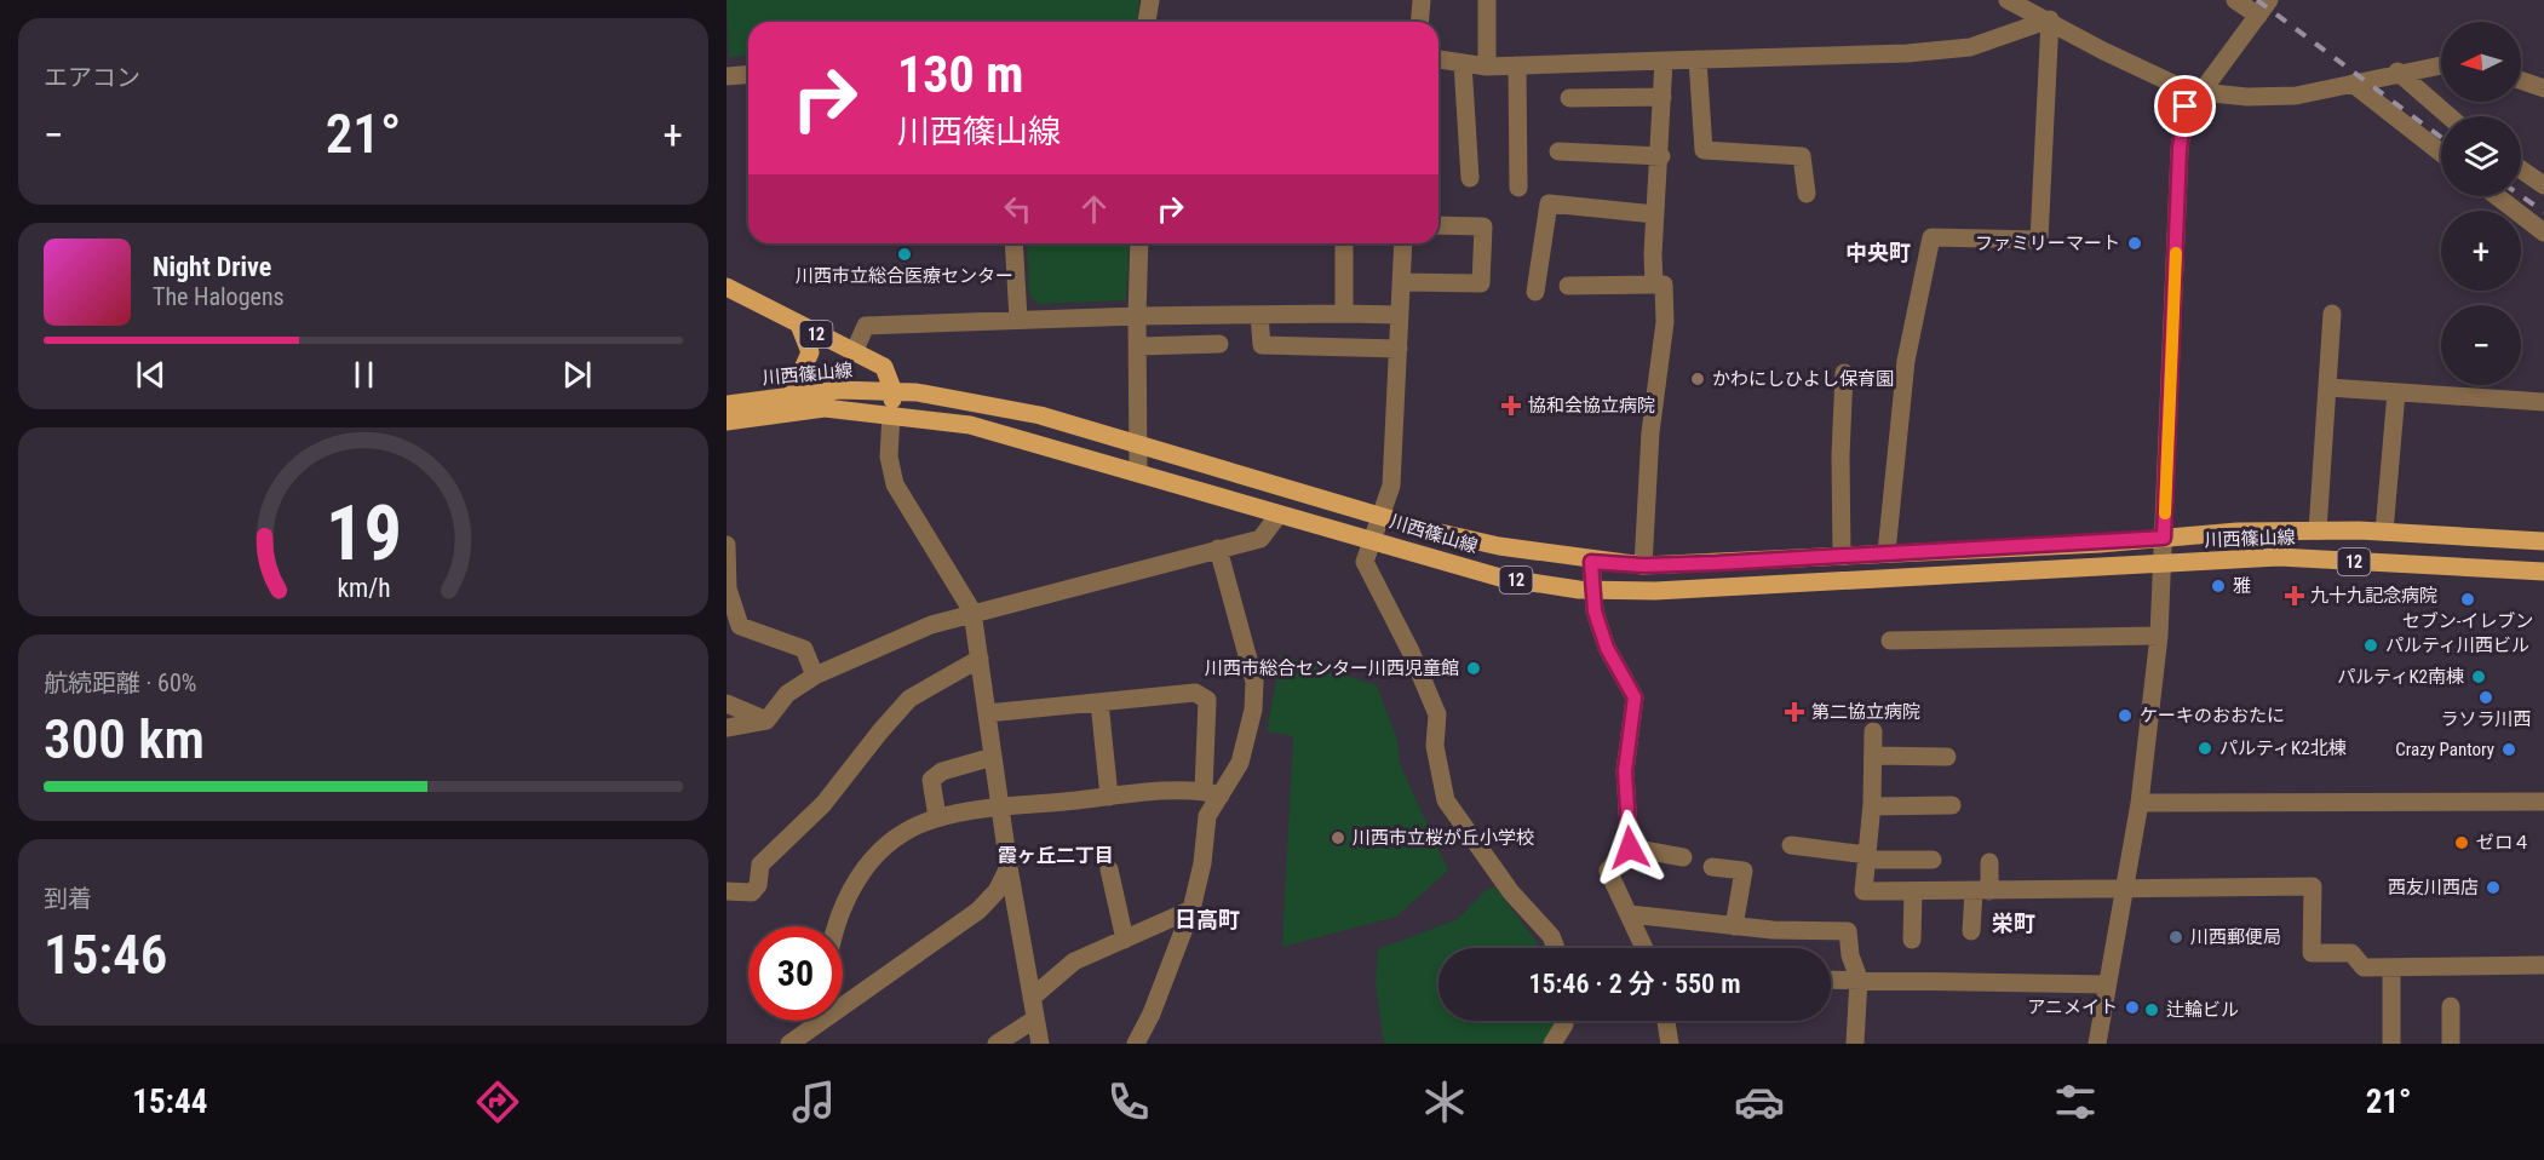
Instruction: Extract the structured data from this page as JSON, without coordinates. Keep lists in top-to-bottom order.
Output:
{
  "streets": {
    "main road": ["12", "川西篠山線"]
  },
  "crossings": [
    ["12", "川西篠山線"]
  ],
  "districts": [
    "中央町",
    "霞ヶ丘二丁目",
    "日高町",
    "栄町"
  ],
  "places": {
    "other": [
      "ファミリーマート",
      "川西市立総合医療センター",
      "かわにしひよし保育園",
      "雅",
      "セブン-イレブン",
      "パルティ川西ビル",
      "川西市総合センター川西児童館",
      "パルティK2南棟",
      "ラソラ川西",
      "ケーキのおおたに",
      "パルティK2北棟",
      "Crazy Pantory",
      "川西市立桜が丘小学校",
      "ゼロ４",
      "西友川西店",
      "川西郵便局",
      "アニメイト",
      "辻輪ビル"
    ],
    "health": ["協和会協立病院", "九十九記念病院", "第二協立病院"]
  },
  "north": "left",
  "page": {
    "tile": [
      "エアコン",
      ["航続距離 · 60%", "300 km"],
      ["到着", "15:46"]
    ],
    "map_buttons": ["+", "−"],
    "turn": ["130 m", "川西篠山線"],
    "heat": ["−", "21°", "+"],
    "song": ["Night Drive", "The Halogens"],
    "limit": "30",
    "trip": "15:46 · 2 分 · 550 m",
    "tabs": ["15:44", "21°"],
    "gauge": ["19", "km/h"]
  }
}
